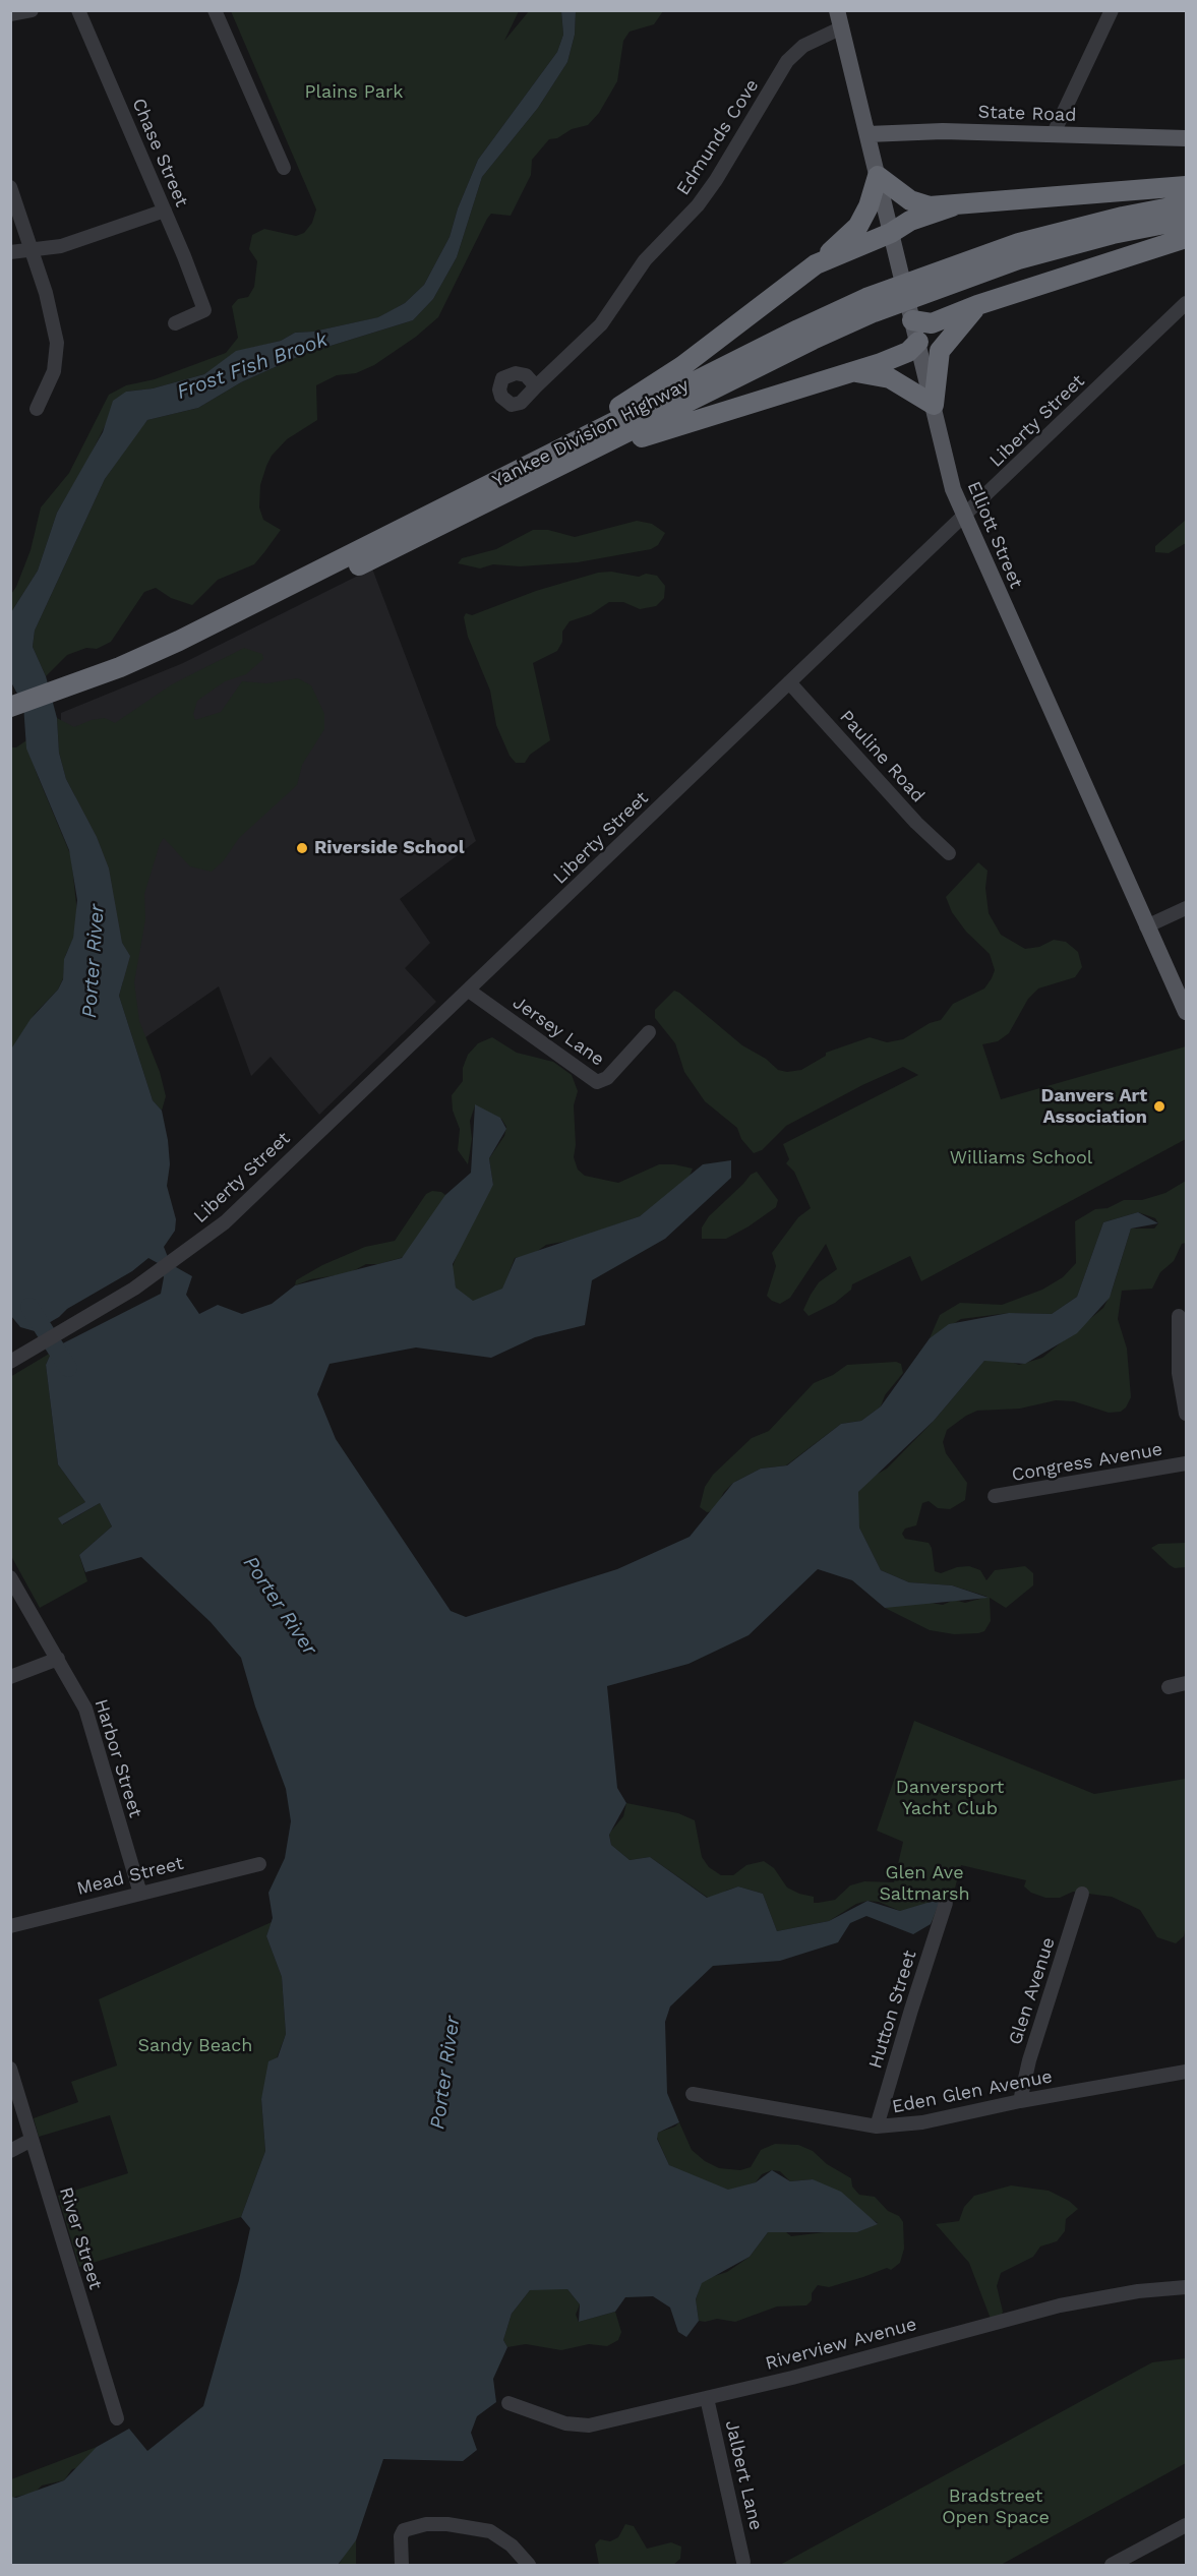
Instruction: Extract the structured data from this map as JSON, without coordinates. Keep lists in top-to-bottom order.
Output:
{
  "streets": {
    "highway": ["Yankee Division Highway"],
    "main road": ["State Road", "Elliott Street"],
    "street": [
      "Edmunds Cove",
      "Chase Street",
      "Liberty Street",
      "Pauline Road",
      "Jersey Lane",
      "Congress Avenue",
      "Harbor Street",
      "Mead Street",
      "Glen Avenue",
      "Hutton Street",
      "Eden Glen Avenue",
      "River Street",
      "Riverview Avenue",
      "Jalbert Lane"
    ]
  },
  "crossings": [
    ["State Road", "Elliott Street"],
    ["Edmunds Cove", "Elliott Street"],
    ["Liberty Street", "Elliott Street"],
    ["Liberty Street", "Pauline Road"],
    ["Liberty Street", "Jersey Lane"],
    ["Harbor Street", "Mead Street"],
    ["Glen Avenue", "Eden Glen Avenue"],
    ["Hutton Street", "Eden Glen Avenue"],
    ["Riverview Avenue", "Jalbert Lane"]
  ],
  "water": ["Frost Fish Brook", "Porter River"],
  "parks": [
    "Plains Park",
    "Williams School",
    "Danversport Yacht Club",
    "Glen Ave Saltmarsh",
    "Sandy Beach",
    "Bradstreet Open Space"
  ],
  "places": ["Riverside School", "Danvers Art Association"]
}
